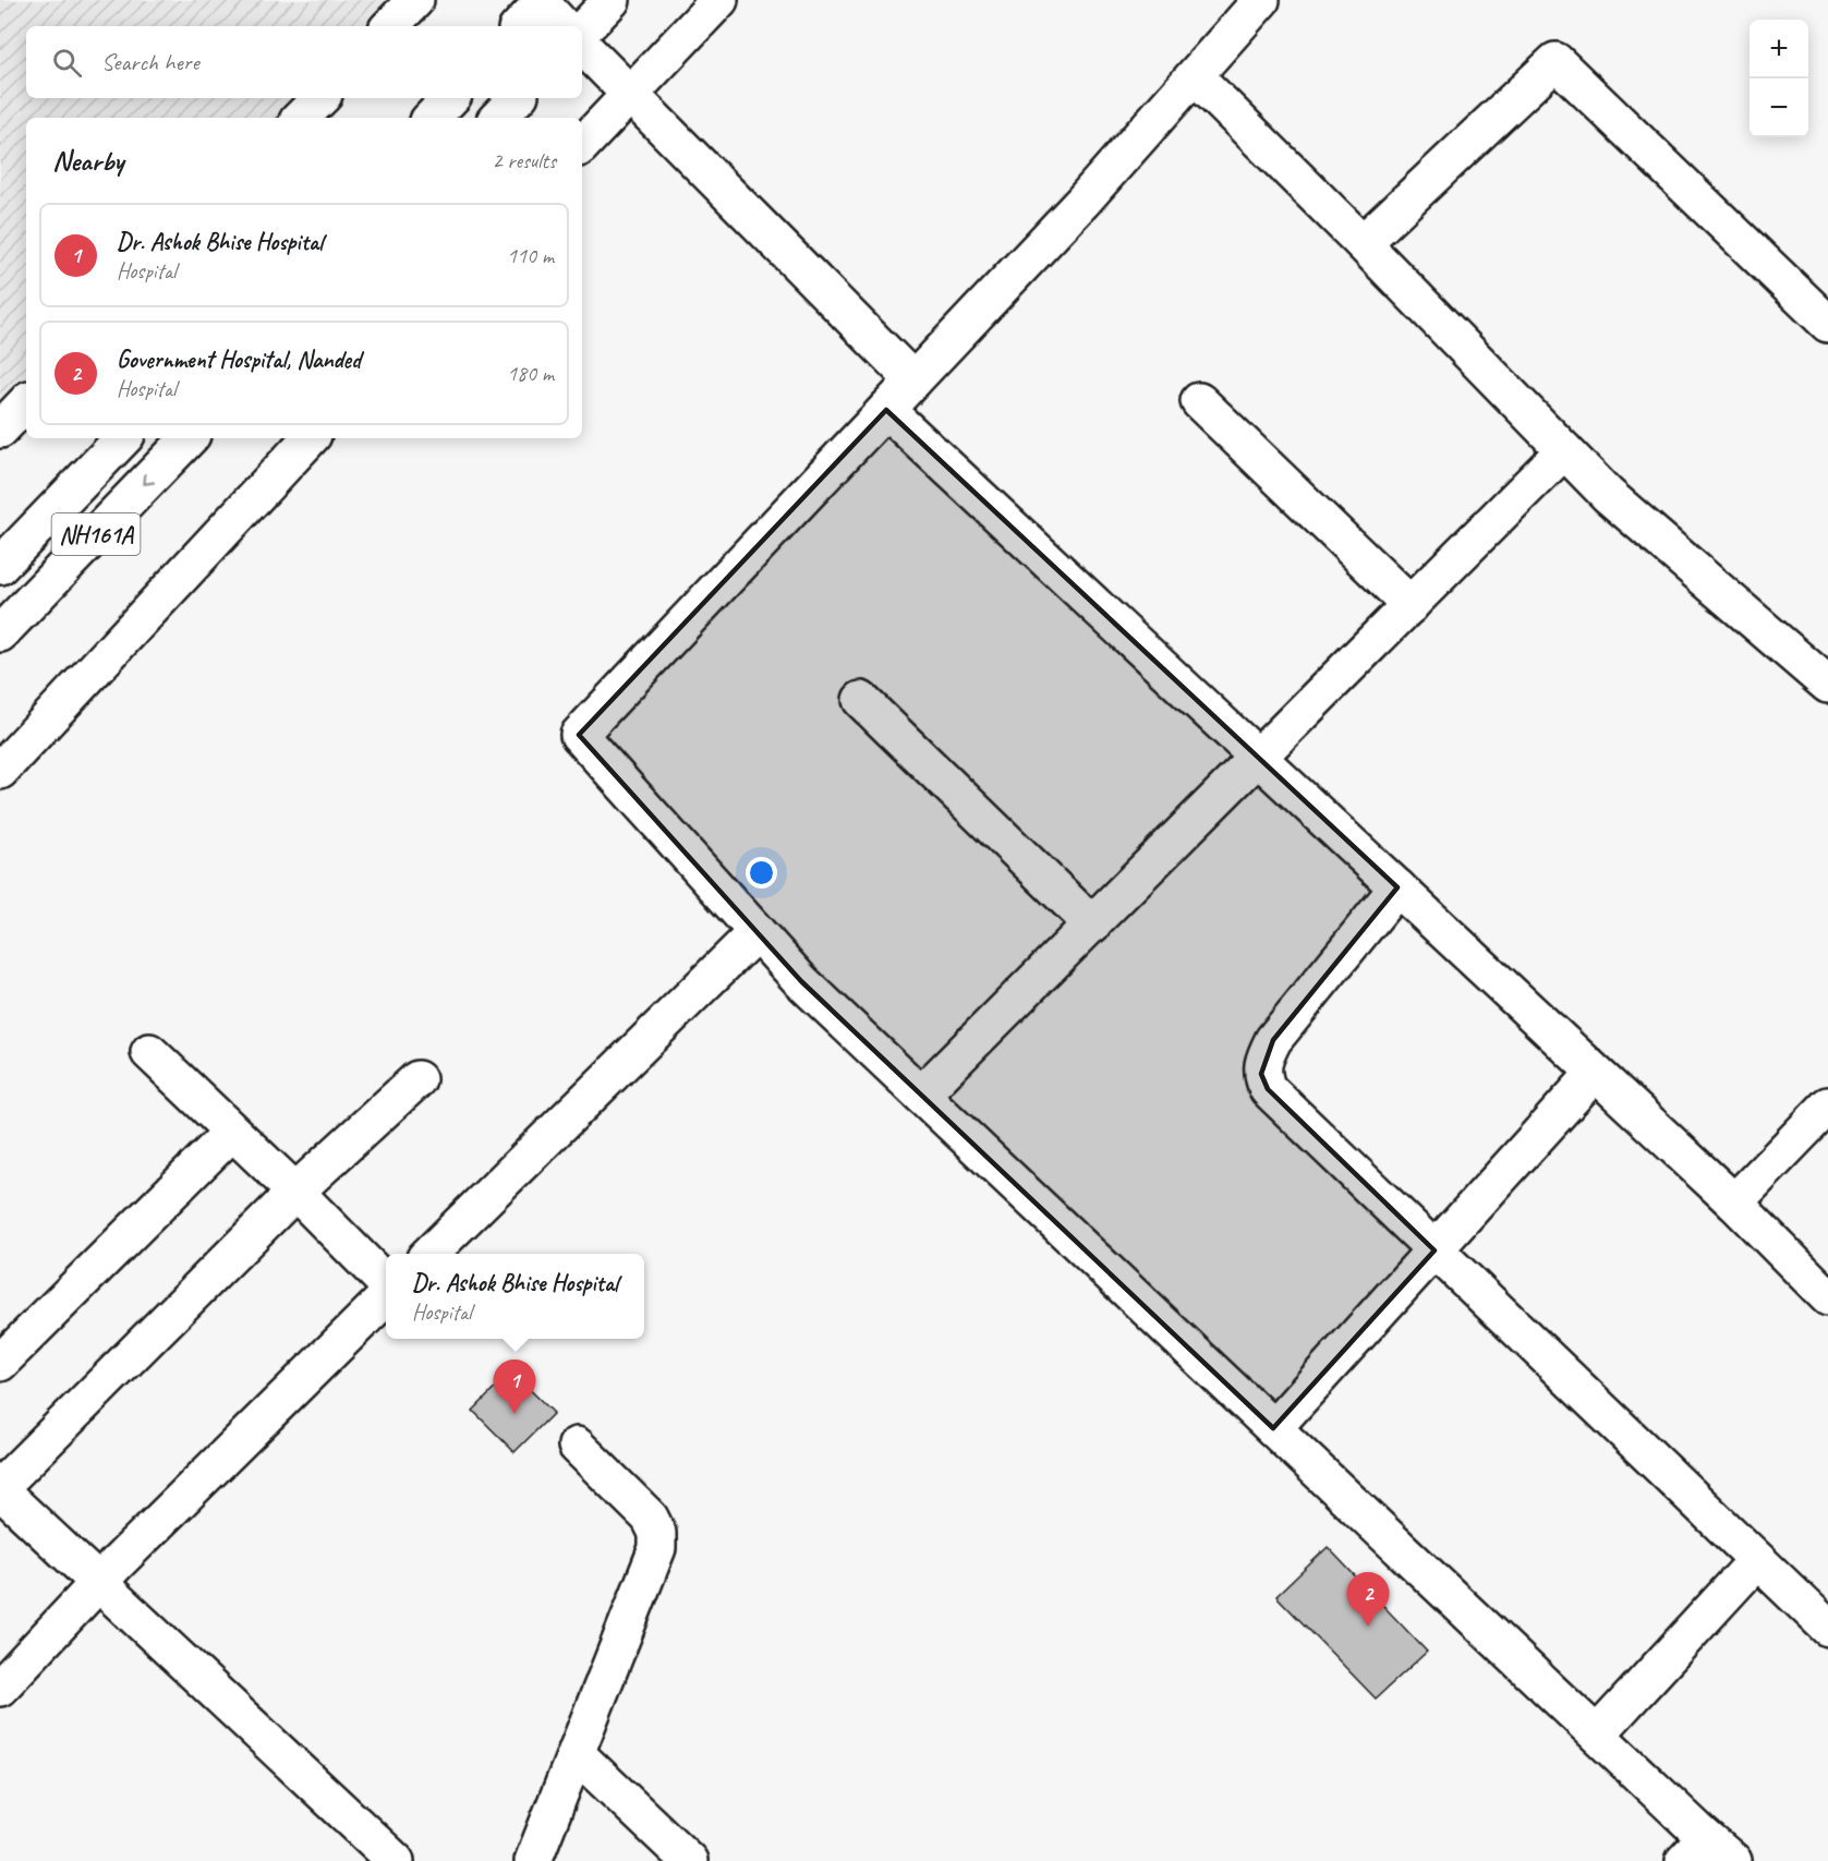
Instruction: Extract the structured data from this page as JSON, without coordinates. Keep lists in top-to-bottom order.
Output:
{
  "streets": {
    "main road": ["NH161A"]
  },
  "page": {
    "map_buttons": ["+", "−"],
    "search": "Search here",
    "heading": ["Nearby", "2 results"],
    "list": [
      {
        "mark": "1",
        "name": "Dr. Ashok Bhise Hospital",
        "note": "Hospital",
        "value": "110 m"
      },
      {
        "mark": "2",
        "name": "Government Hospital, Nanded",
        "note": "Hospital",
        "value": "180 m"
      }
    ],
    "popup": ["Dr. Ashok Bhise Hospital", "Hospital"],
    "pins": ["1", "2"]
  }
}
